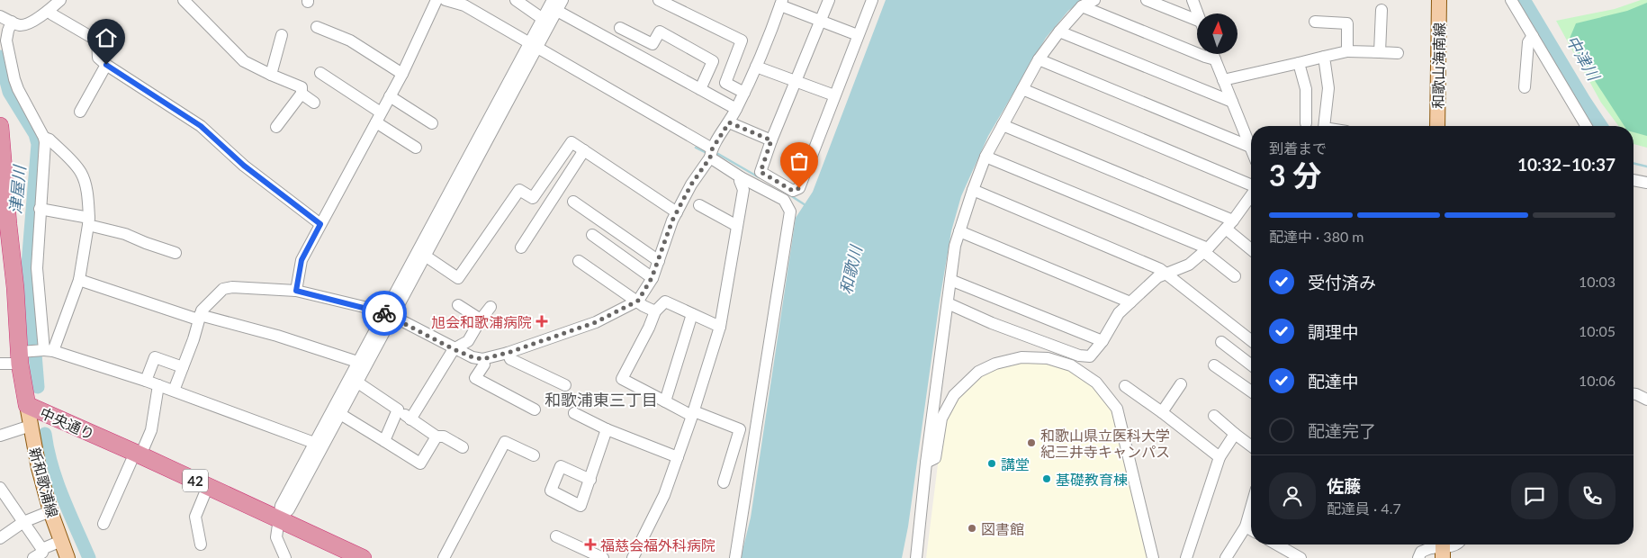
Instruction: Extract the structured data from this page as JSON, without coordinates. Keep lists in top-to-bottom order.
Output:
{
  "streets": {
    "highway": ["中央通り", "42"],
    "main road": ["和歌山海南線", "新和歌浦線"]
  },
  "crossings": [
    ["中央通り", "新和歌浦線"]
  ],
  "districts": ["和歌浦東三丁目"],
  "water": ["中津川", "津屋川", "和歌川"],
  "places": {
    "health": ["旭会和歌浦病院", "福慈会福外科病院"],
    "other": [
      "和歌山県立医科大学 紀三井寺キャンパス",
      "講堂",
      "基礎教育棟",
      "図書館"
    ]
  },
  "north": "top",
  "page": {
    "heading": ["3 分", "到着まで", "10:32–10:37"],
    "panel": ["佐藤", "配達員 · 4.7"],
    "bar": "配達中 · 380 m",
    "list": [
      ["受付済み", "10:03"],
      ["調理中", "10:05"],
      ["配達中", "10:06"],
      "配達完了"
    ]
  }
}
